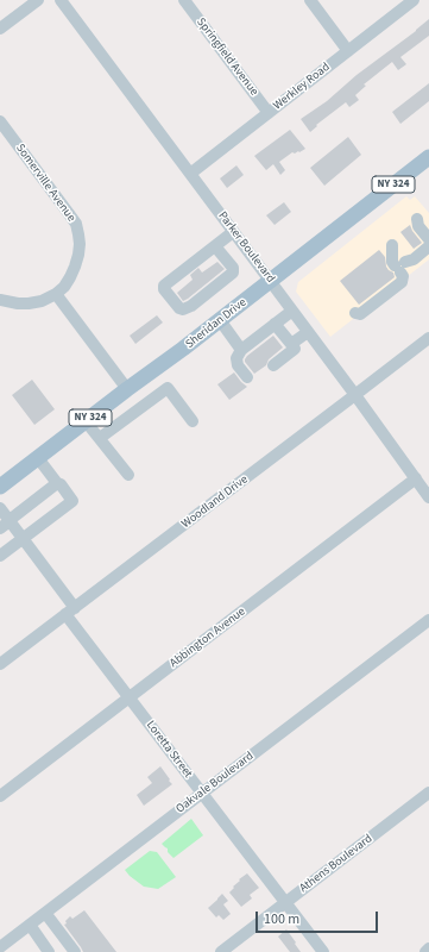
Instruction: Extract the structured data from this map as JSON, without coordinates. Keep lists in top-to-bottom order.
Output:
{
  "streets": {
    "main road": ["NY 324", "Sheridan Drive"],
    "street": [
      "Springfield Avenue",
      "Werkley Road",
      "Somerville Avenue",
      "Parker Boulevard",
      "Woodland Drive",
      "Abbington Avenue",
      "Loretta Street",
      "Oakvale Boulevard",
      "Athens Boulevard"
    ]
  },
  "crossings": [
    ["Springfield Avenue", "Werkley Road"],
    ["Werkley Road", "Parker Boulevard"],
    ["Parker Boulevard", "Sheridan Drive"],
    ["Parker Boulevard", "Woodland Drive"],
    ["Parker Boulevard", "Abbington Avenue"],
    ["Woodland Drive", "Loretta Street"],
    ["Abbington Avenue", "Loretta Street"],
    ["Loretta Street", "Oakvale Boulevard"],
    ["Loretta Street", "Athens Boulevard"]
  ],
  "scale_bar": "100 m"
}
